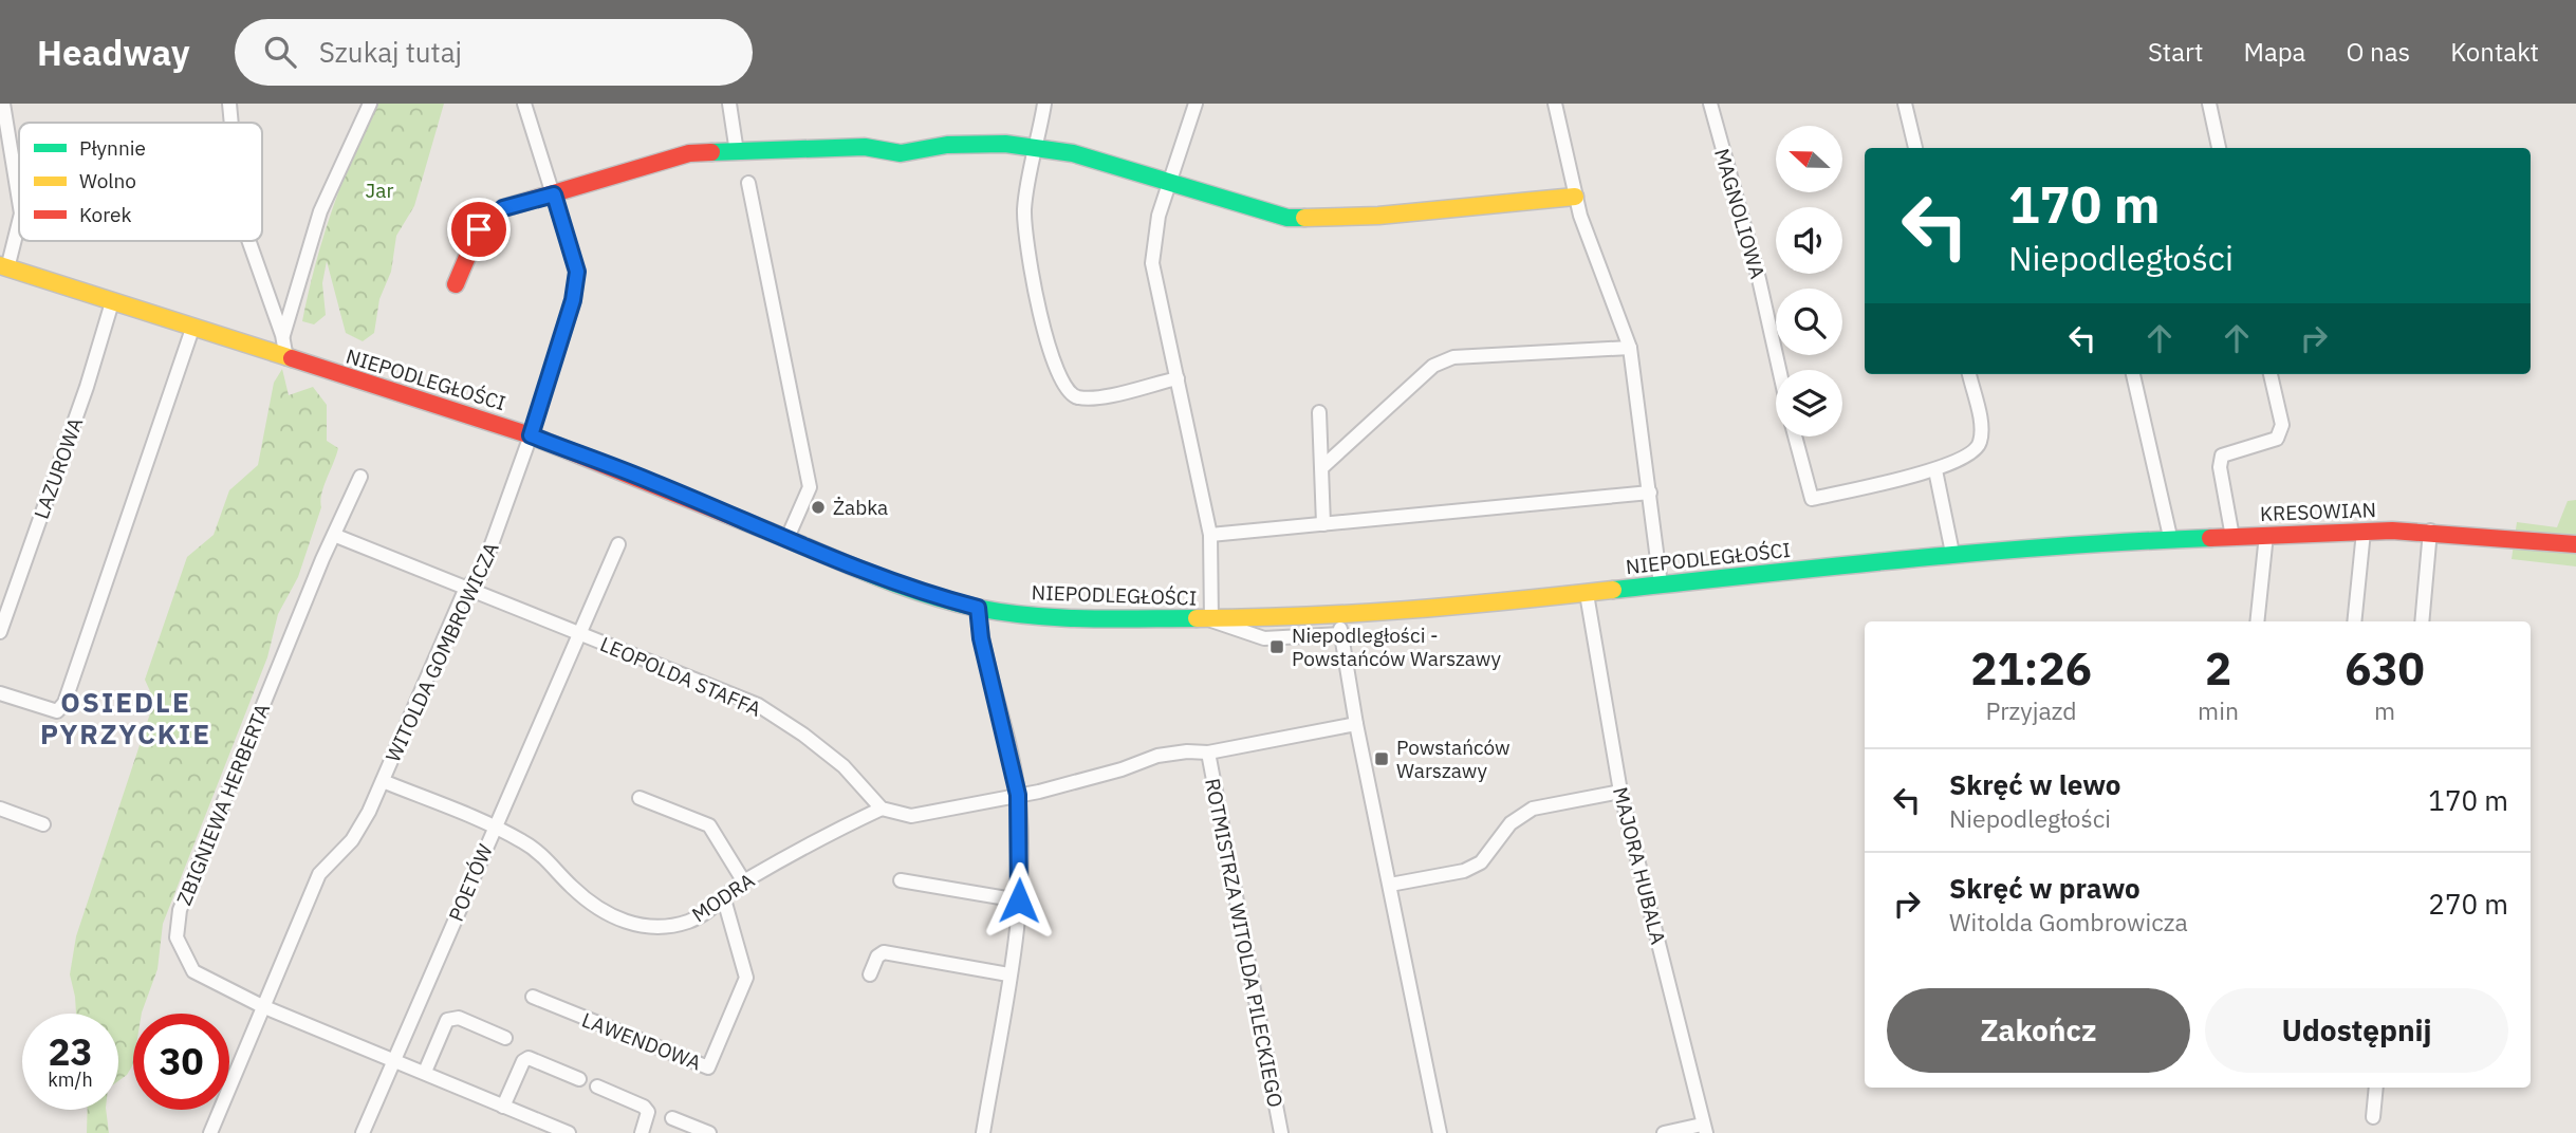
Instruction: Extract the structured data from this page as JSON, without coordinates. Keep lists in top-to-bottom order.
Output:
{
  "streets": {
    "street": [
      "MAGNOLIOWA",
      "NIEPODLEGŁOŚCI",
      "LAZUROWA",
      "KRESOWIAN",
      "WITOLDA GOMBROWICZA",
      "LEOPOLDA STAFFA",
      "ZBIGNIEWA HERBERTA",
      "MAJORA HUBALA",
      "POETÓW",
      "MODRA",
      "ROTMISTRZA WITOLDA PILECKIEGO",
      "LAWENDOWA"
    ]
  },
  "crossings": [
    ["NIEPODLEGŁOŚCI", "LAZUROWA"],
    ["NIEPODLEGŁOŚCI", "KRESOWIAN"],
    ["NIEPODLEGŁOŚCI", "WITOLDA GOMBROWICZA"],
    ["NIEPODLEGŁOŚCI", "MAJORA HUBALA"],
    ["WITOLDA GOMBROWICZA", "LEOPOLDA STAFFA"],
    ["WITOLDA GOMBROWICZA", "ZBIGNIEWA HERBERTA"],
    ["LEOPOLDA STAFFA", "ZBIGNIEWA HERBERTA"],
    ["LEOPOLDA STAFFA", "POETÓW"],
    ["LEOPOLDA STAFFA", "MODRA"],
    ["ZBIGNIEWA HERBERTA", "POETÓW"],
    ["POETÓW", "MODRA"],
    ["MODRA", "LAWENDOWA"]
  ],
  "districts": ["OSIEDLE PYRZYCKIE"],
  "parks": ["Jar"],
  "places": {
    "other": ["Żabka"],
    "transit": ["Niepodległości - Powstańców Warszawy", "Powstańców Warszawy"]
  },
  "legend": ["Płynnie", "Wolno", "Korek"],
  "north": "left",
  "page": {
    "header": "Headway",
    "search": "Szukaj tutaj",
    "nav": [
      "Start",
      "Mapa",
      "O nas",
      "Kontakt"
    ],
    "turn": ["170 m", "Niepodległości"],
    "eta": [
      "21:26",
      "Przyjazd",
      "2",
      "min",
      "630",
      "m"
    ],
    "list": [
      {
        "name": "Skręć w lewo",
        "note": "Niepodległości",
        "value": "170 m"
      },
      {
        "name": "Skręć w prawo",
        "note": "Witolda Gombrowicza",
        "value": "270 m"
      }
    ],
    "buttons": ["Zakończ", "Udostępnij"],
    "speed": "23 km/h",
    "limit": "30"
  }
}
